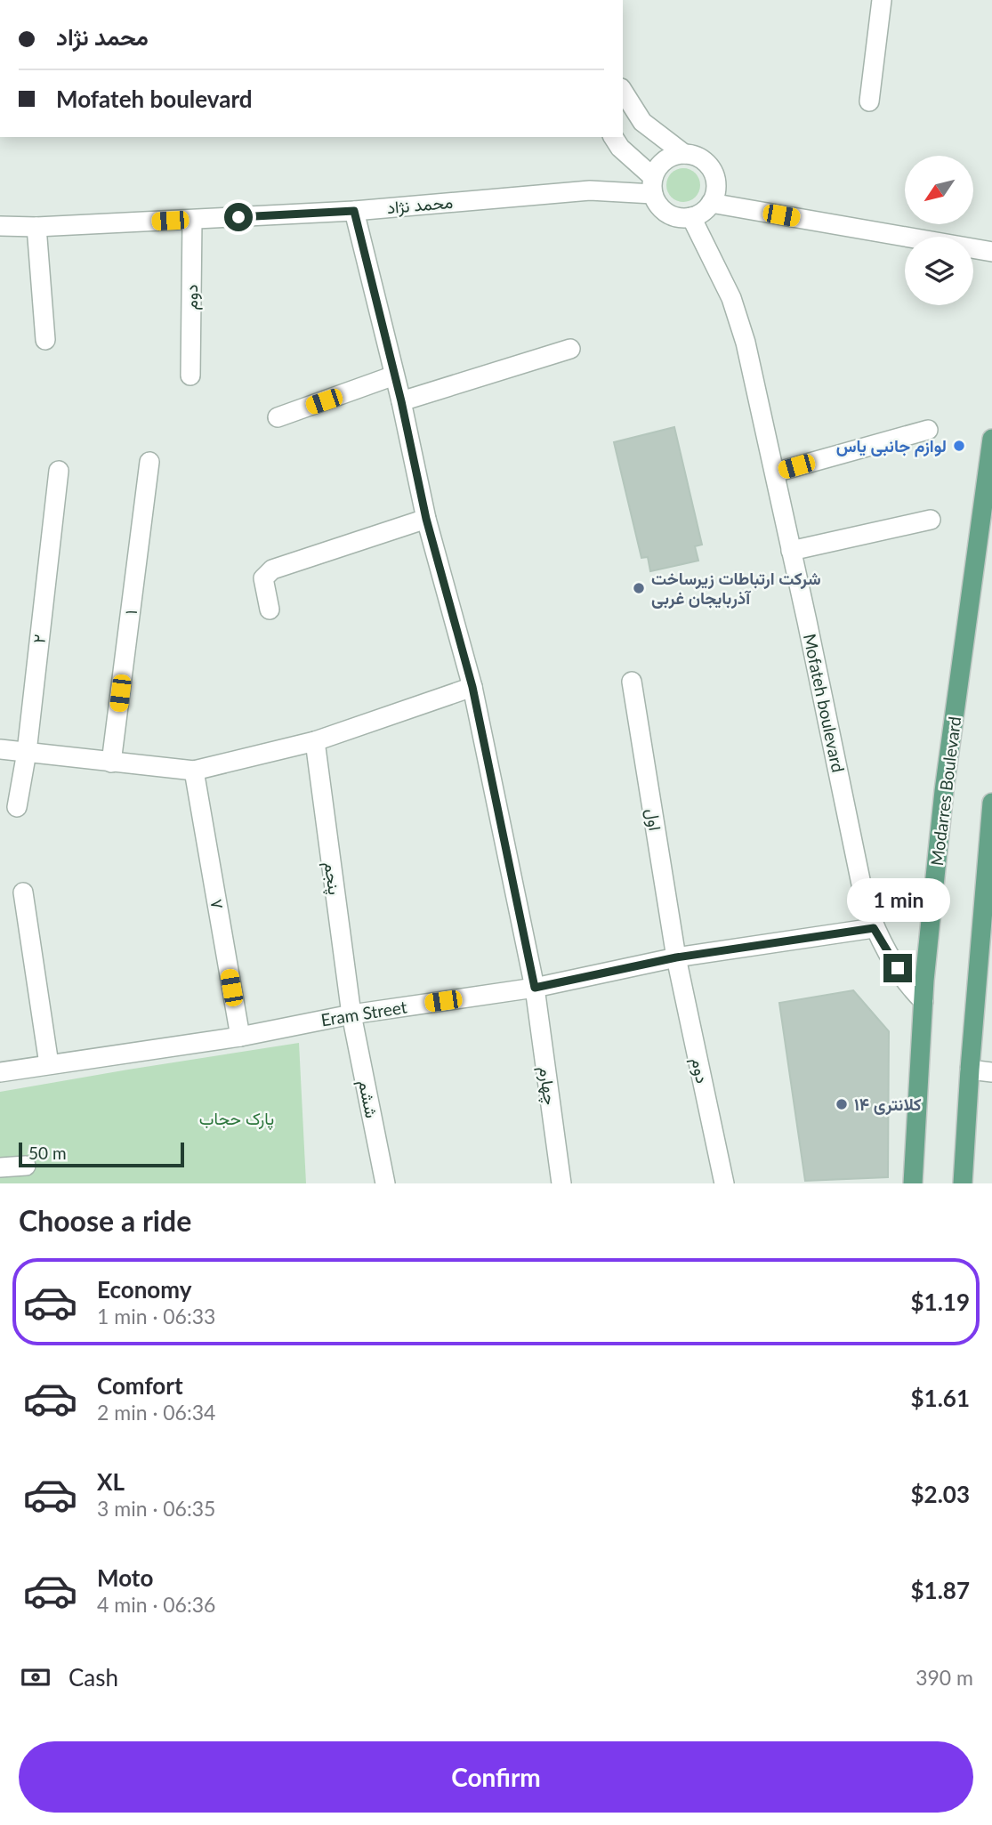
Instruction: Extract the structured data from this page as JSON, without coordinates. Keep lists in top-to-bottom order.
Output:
{
  "streets": {
    "main road": ["Modarres Boulevard"],
    "street": [
      "محمد نژاد",
      "دوم",
      "۱",
      "۲",
      "Mofateh boulevard",
      "اول",
      "پنجم",
      "۷",
      "Eram Street",
      "چهارم",
      "ششم"
    ]
  },
  "crossings": [
    ["محمد نژاد", "دوم"],
    ["محمد نژاد", "Mofateh boulevard"],
    ["محمد نژاد", "چهارم"],
    ["دوم", "اول"],
    ["دوم", "Eram Street"],
    ["Mofateh boulevard", "Modarres Boulevard"],
    ["Mofateh boulevard", "Eram Street"],
    ["اول", "Eram Street"],
    ["پنجم", "Eram Street"],
    ["پنجم", "ششم"],
    ["۷", "Eram Street"],
    ["Eram Street", "چهارم"],
    ["Eram Street", "ششم"]
  ],
  "parks": ["پارک حجاب"],
  "places": ["لوازم جانبی یاس", "شرکت ارتباطات زیرساخت آذربایجان غربی", "کلانتری ۱۴"],
  "scale_bar": "50 m",
  "north": "bottom left",
  "page": {
    "banner": ["محمد نژاد", "Mofateh boulevard"],
    "bubble": "1 min",
    "scale": "50 m",
    "heading": "Choose a ride",
    "list": [
      {
        "name": "Economy",
        "note": "1 min · 06:33",
        "value": "$1.19"
      },
      {
        "name": "Comfort",
        "note": "2 min · 06:34",
        "value": "$1.61"
      },
      {
        "name": "XL",
        "note": "3 min · 06:35",
        "value": "$2.03"
      },
      {
        "name": "Moto",
        "note": "4 min · 06:36",
        "value": "$1.87"
      }
    ],
    "pay": ["Cash", "390 m"],
    "buttons": "Confirm"
  }
}
